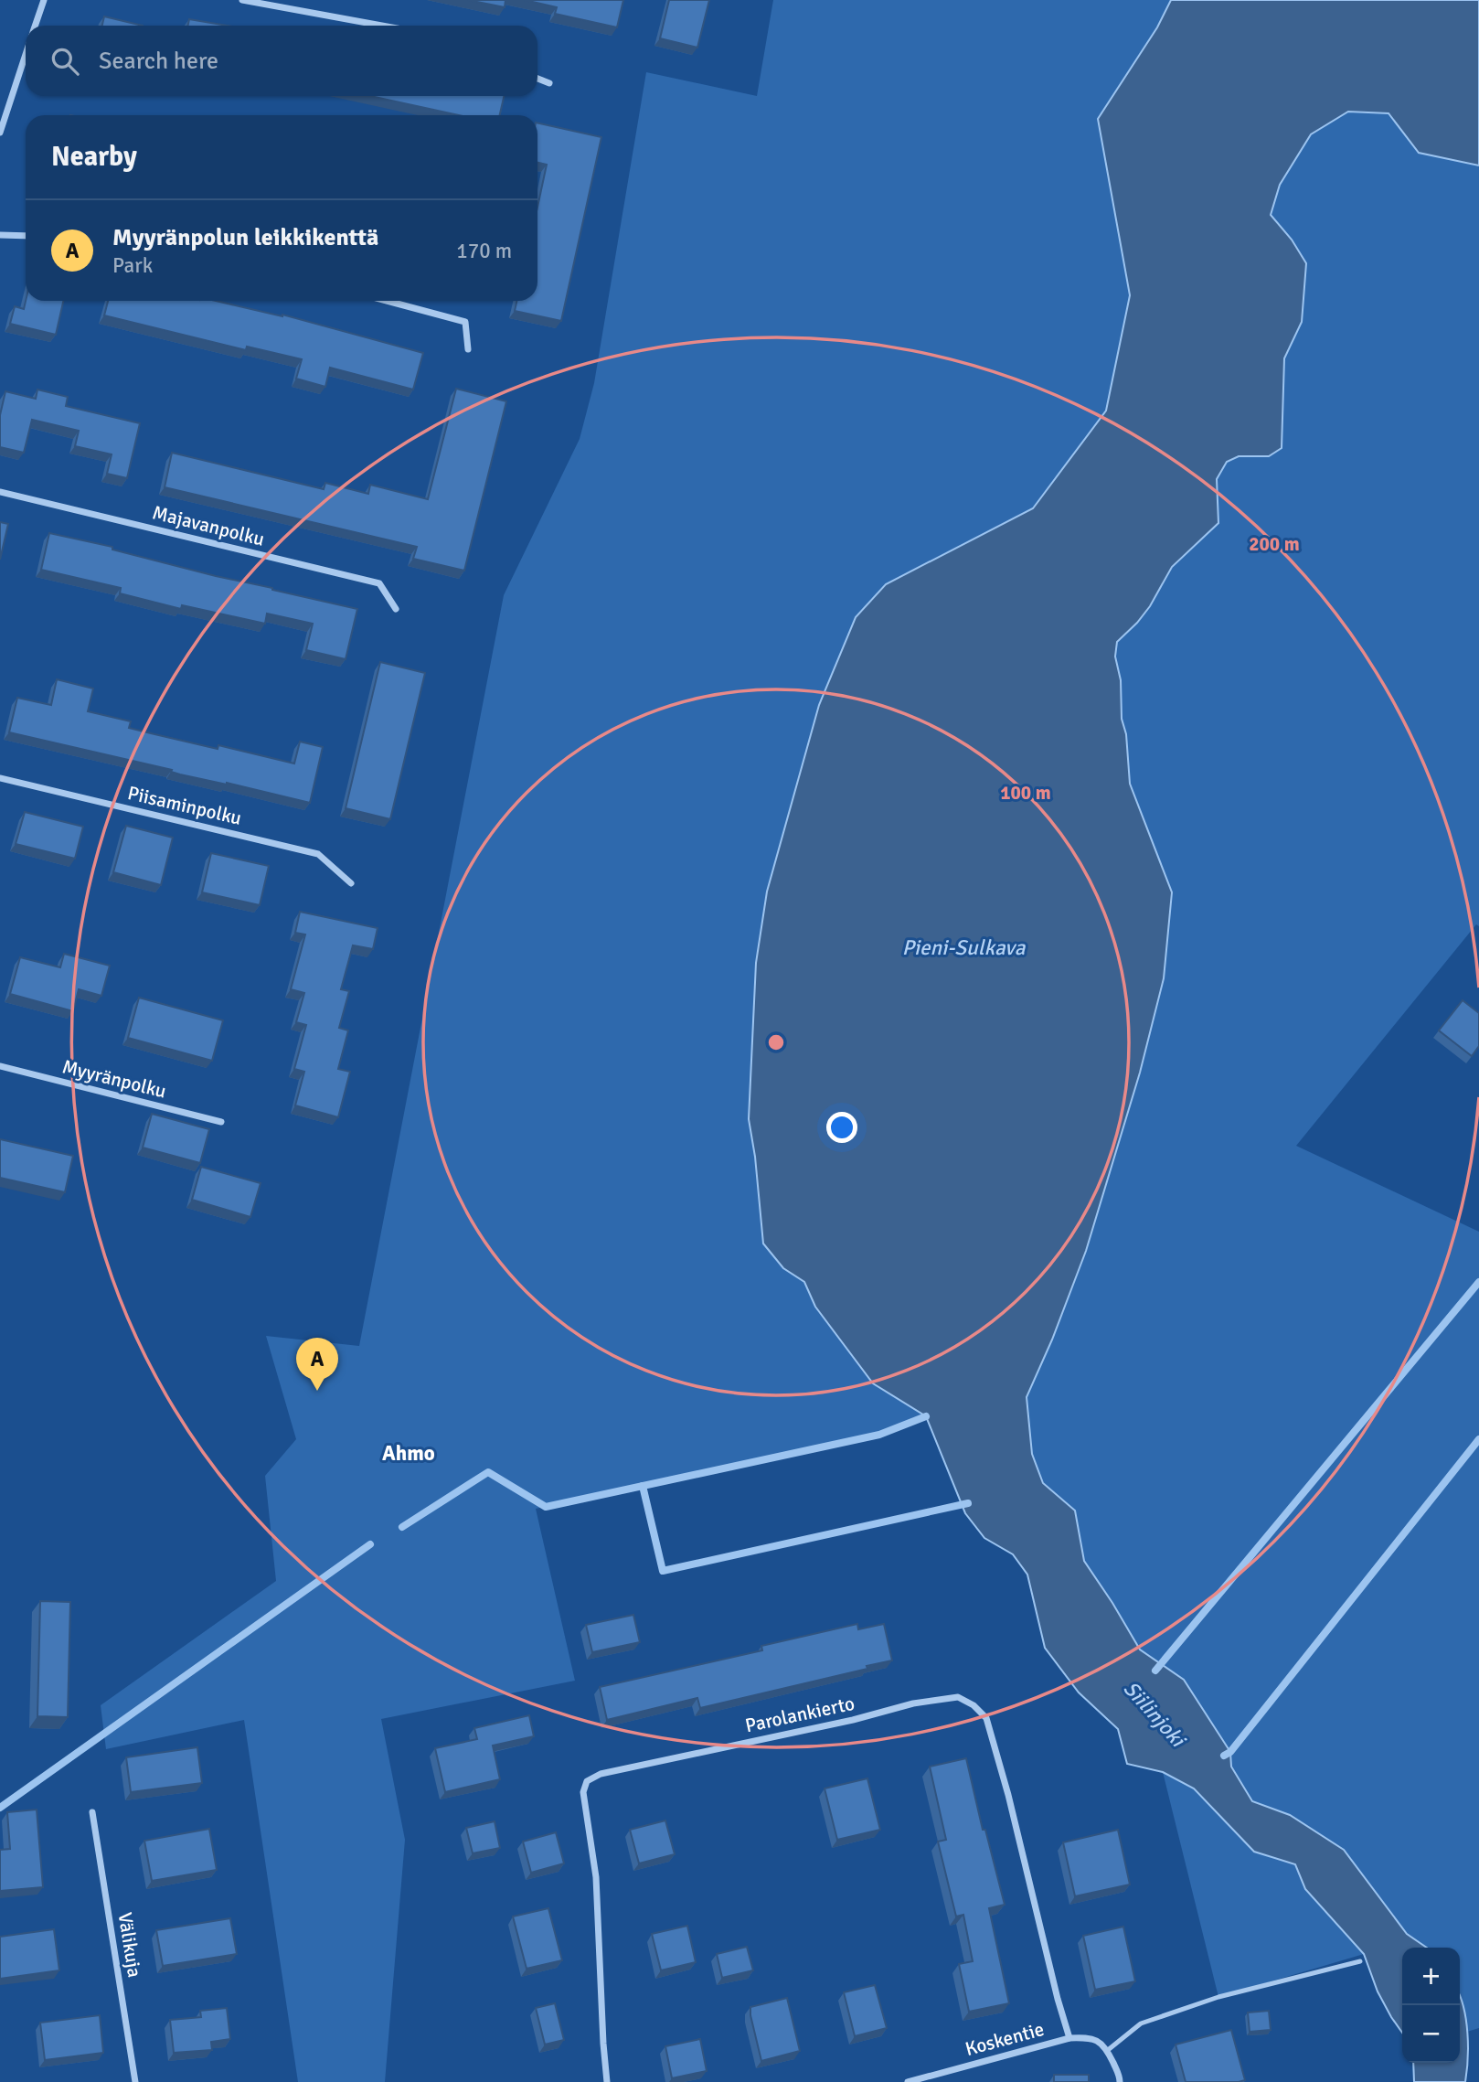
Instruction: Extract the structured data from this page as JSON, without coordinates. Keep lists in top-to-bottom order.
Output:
{
  "streets": {
    "street": [
      "Majavanpolku",
      "Piisaminpolku",
      "Myyränpolku",
      "Parolankierto",
      "Välikuja",
      "Koskentie"
    ]
  },
  "crossings": [
    ["Parolankierto", "Koskentie"]
  ],
  "districts": ["Ahmo"],
  "water": ["Pieni-Sulkava", "Siilinjoki"],
  "page": {
    "search": "Search here",
    "heading": "Nearby",
    "list": [
      {
        "mark": "A",
        "name": "Myyränpolun leikkikenttä",
        "note": "Park",
        "value": "170 m"
      }
    ],
    "pins": "A",
    "map_buttons": ["+", "−"]
  },
  "rings": ["200 m", "100 m"]
}
